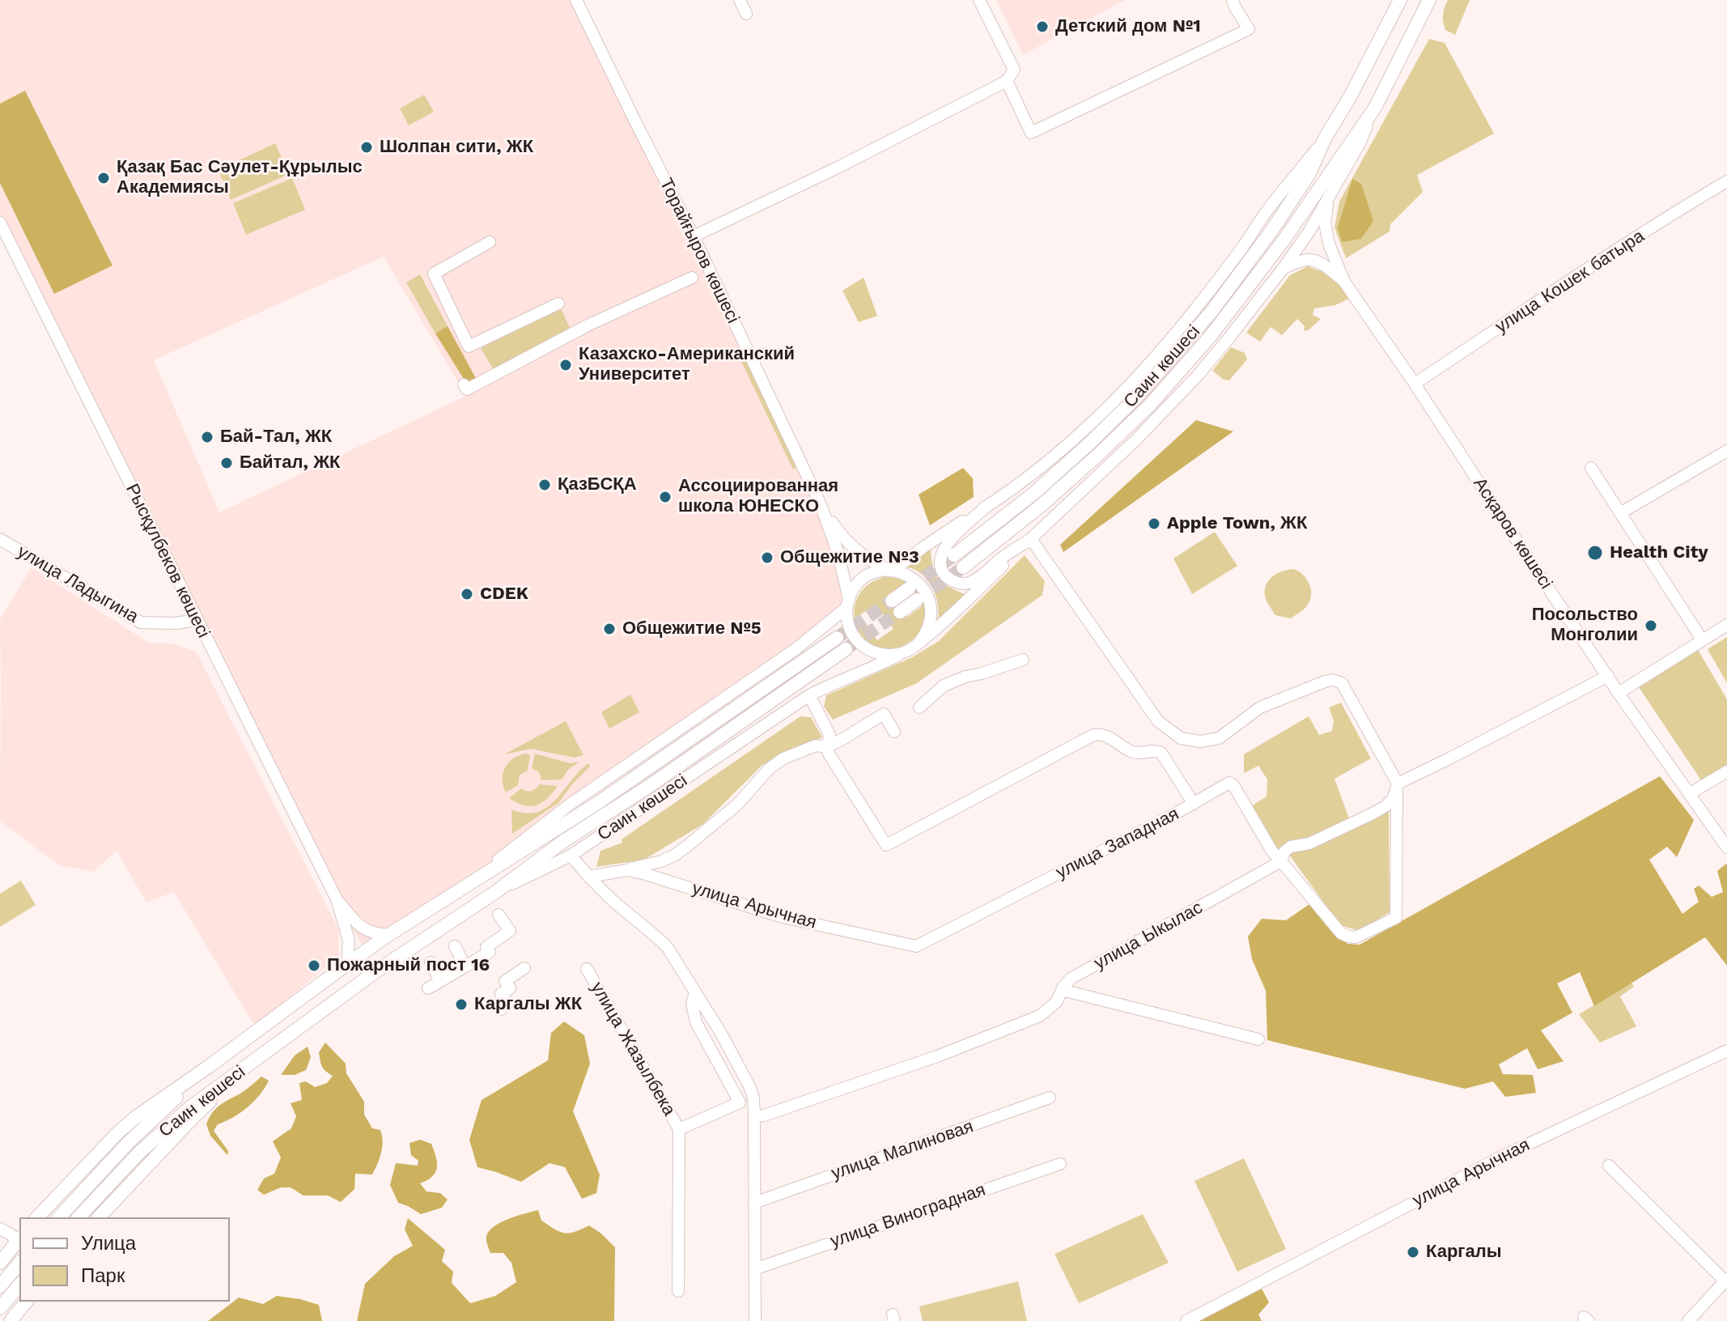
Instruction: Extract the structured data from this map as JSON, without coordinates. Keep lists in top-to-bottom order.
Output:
{
  "streets": {
    "main road": ["Саин көшесі"],
    "street": [
      "Торайғыров көшесі",
      "улица Кошек батыра",
      "Асқаров көшесі",
      "Рысқұлбеков көшесі",
      "улица Ладыгина",
      "улица Западная",
      "улица Арычная",
      "улица Ыкылас",
      "улица Жазылбека",
      "улица Малиновая",
      "улица Виноградная"
    ]
  },
  "crossings": [
    ["улица Кошек батыра", "Асқаров көшесі"],
    ["Рысқұлбеков көшесі", "улица Ладыгина"],
    ["улица Западная", "улица Арычная"],
    ["улица Западная", "улица Ыкылас"]
  ],
  "places": [
    "Детский дом №1",
    "Шолпан сити, ЖК",
    "Қазақ Бас Сәулет-Құрылыс Академиясы",
    "Казахско-Американский Университет",
    "Бай-Тал, ЖК",
    "Байтал, ЖК",
    "ҚазБСҚА",
    "Ассоциированная школа ЮНЕСКО",
    "Apple Town, ЖК",
    "Health City",
    "Общежитие №3",
    "CDEK",
    "Посольство Монголии",
    "Общежитие №5",
    "Пожарный пост 16",
    "Каргалы ЖК",
    "Каргалы"
  ],
  "legend": ["Улица", "Парк"]
}
